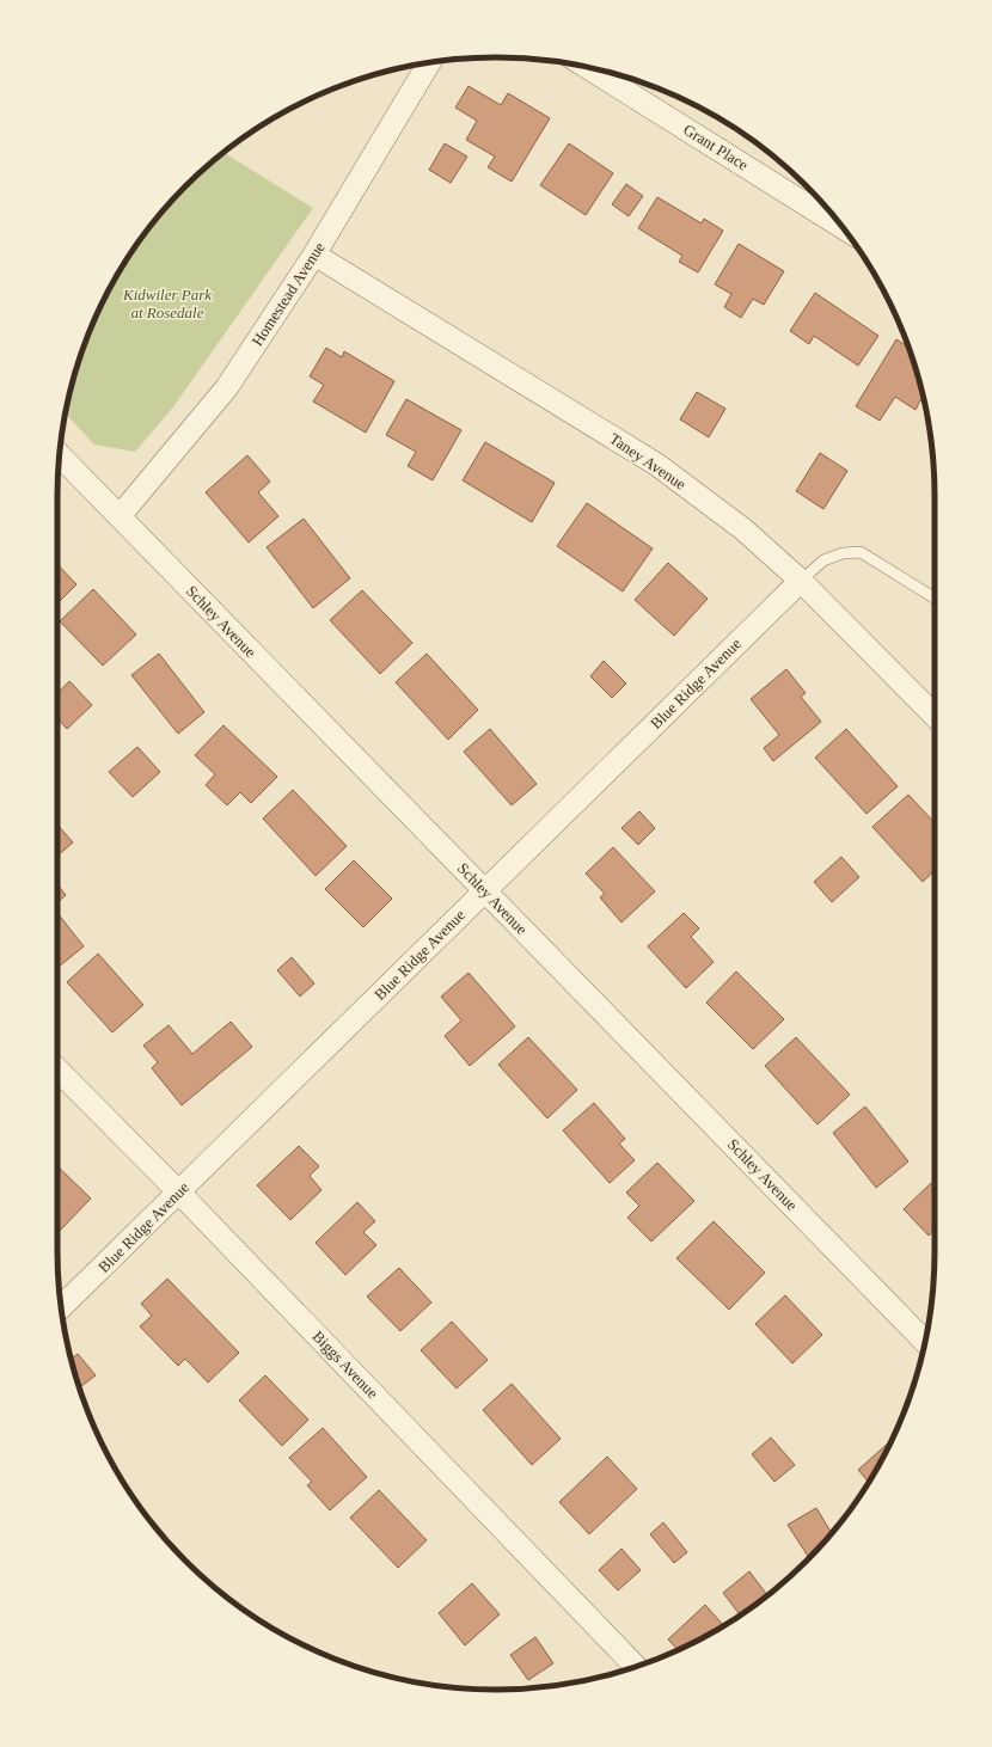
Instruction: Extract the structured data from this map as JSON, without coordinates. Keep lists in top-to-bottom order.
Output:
{
  "streets": {
    "street": [
      "Grant Place",
      "Homestead Avenue",
      "Taney Avenue",
      "Schley Avenue",
      "Blue Ridge Avenue",
      "Biggs Avenue"
    ]
  },
  "crossings": [
    ["Homestead Avenue", "Taney Avenue"],
    ["Homestead Avenue", "Schley Avenue"],
    ["Taney Avenue", "Blue Ridge Avenue"],
    ["Schley Avenue", "Blue Ridge Avenue"],
    ["Blue Ridge Avenue", "Biggs Avenue"]
  ],
  "parks": ["Kidwiler Park at Rosedale"]
}
